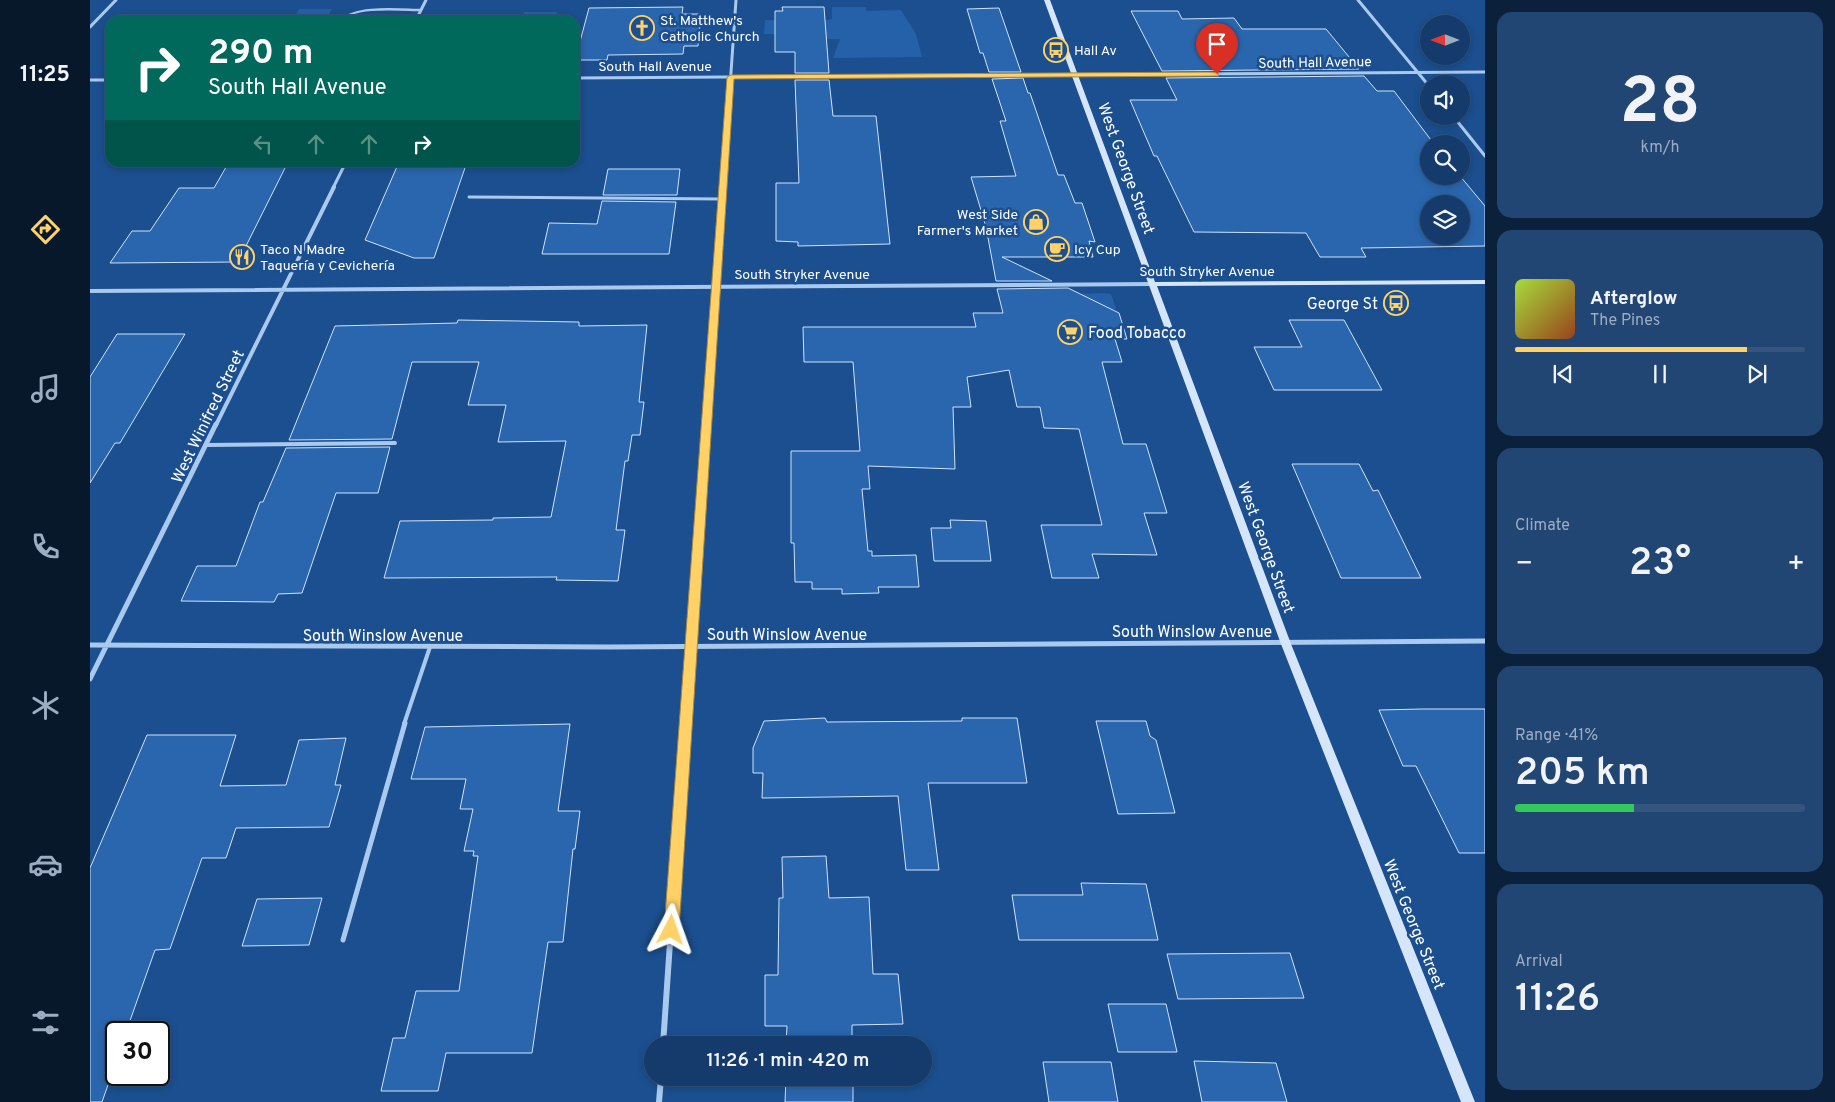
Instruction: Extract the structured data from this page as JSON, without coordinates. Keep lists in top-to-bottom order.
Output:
{
  "streets": {
    "street": [
      "South Hall Avenue",
      "West George Street",
      "South Stryker Avenue",
      "West Winifred Street",
      "South Winslow Avenue"
    ]
  },
  "crossings": [
    ["South Hall Avenue", "West George Street"],
    ["West George Street", "South Stryker Avenue"],
    ["West George Street", "South Winslow Avenue"],
    ["South Stryker Avenue", "West Winifred Street"],
    ["West Winifred Street", "South Winslow Avenue"]
  ],
  "places": {
    "church": ["St. Matthew's Catholic Church"],
    "bus stop": ["Hall Av", "George St"],
    "shop": ["West Side Farmer's Market"],
    "cafe": ["Icy Cup"],
    "restaurant": ["Taco N Madre Taquería y Cevichería"],
    "supermarket": ["Food Tobacco"]
  },
  "north": "left",
  "page": {
    "tabs": "11:25",
    "tile": [
      ["28", "km/h"],
      "Climate",
      ["Range · 41%", "205 km"],
      ["Arrival", "11:26"]
    ],
    "turn": ["290 m", "South Hall Avenue"],
    "song": ["Afterglow", "The Pines"],
    "heat": ["−", "23°", "+"],
    "limit": "30",
    "trip": "11:26 · 1 min · 420 m"
  }
}
